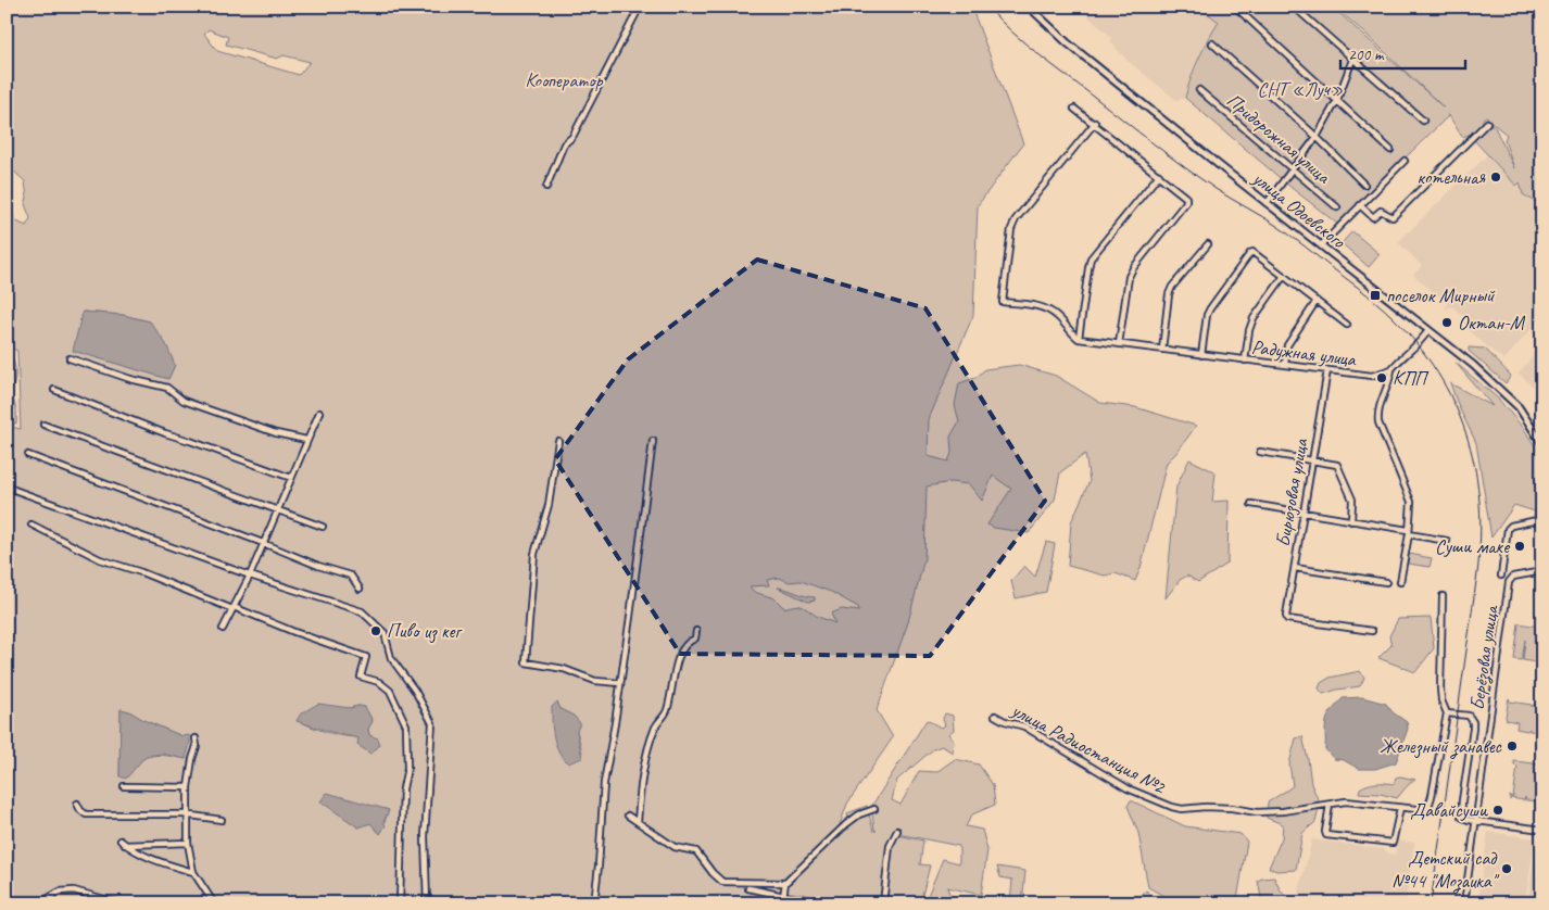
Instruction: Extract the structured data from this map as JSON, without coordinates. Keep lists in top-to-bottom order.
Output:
{
  "streets": {
    "street": [
      "Придорожная улица",
      "улица Одоевского",
      "Радужная улица",
      "Бирюзовая улица",
      "Берёзовая улица",
      "улица Радиостанция №2"
    ]
  },
  "crossings": [
    ["Радужная улица", "Бирюзовая улица"]
  ],
  "parks": ["Кооператор", "СНТ «Луч»"],
  "places": {
    "other": [
      "котельная",
      "Октан-М",
      "КПП",
      "Суши маке",
      "Пиво из кег",
      "Железный занавес",
      "Давайсуши",
      "Детский сад №44 \"Мозаика\""
    ],
    "transit": ["поселок Мирный"]
  },
  "scale_bar": "200 m"
}
